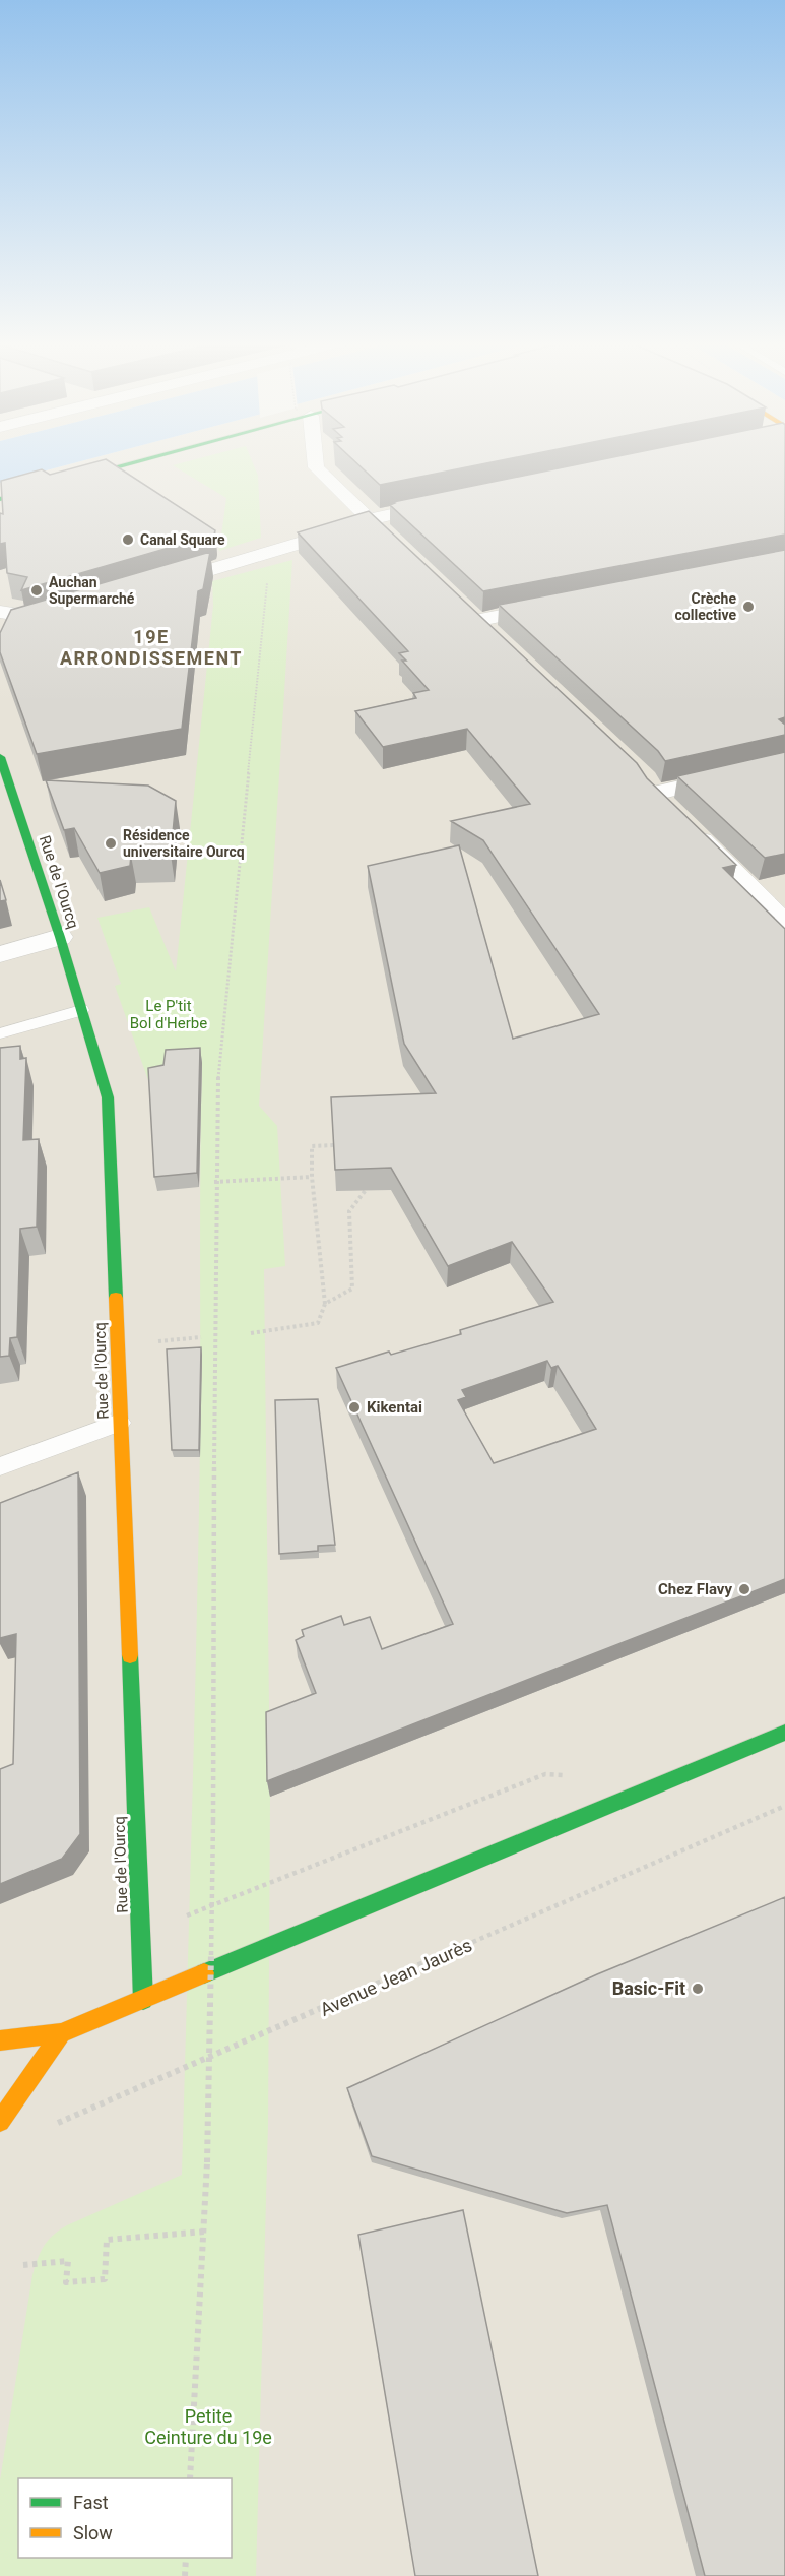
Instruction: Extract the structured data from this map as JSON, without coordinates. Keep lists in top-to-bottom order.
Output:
{
  "streets": {
    "street": ["Rue de l'Ourcq"],
    "path": ["Avenue Jean Jaurès"]
  },
  "districts": ["19E ARRONDISSEMENT"],
  "parks": ["Le P'tit Bol d'Herbe", "Petite Ceinture du 19e"],
  "places": [
    "Canal Square",
    "Auchan Supermarché",
    "Crèche collective",
    "Résidence universitaire Ourcq",
    "Kikentai",
    "Chez Flavy",
    "Basic-Fit"
  ],
  "legend": ["Fast", "Slow"]
}
